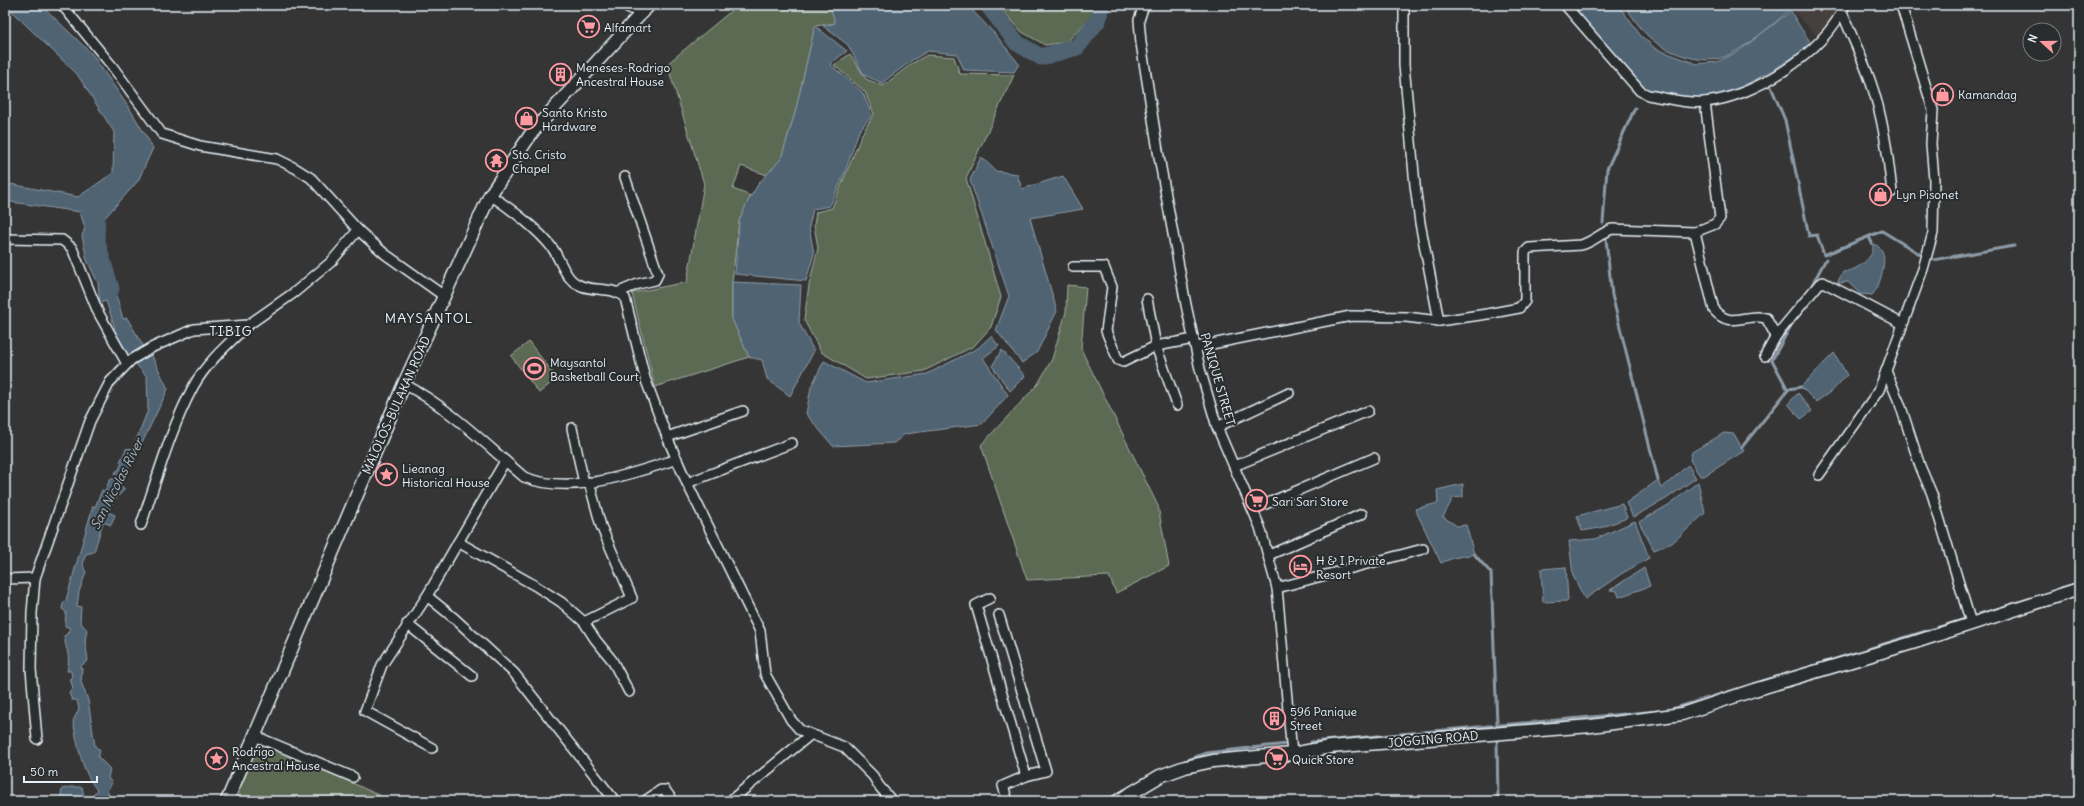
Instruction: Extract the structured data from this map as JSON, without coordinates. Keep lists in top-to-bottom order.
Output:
{
  "streets": {
    "street": ["PANIQUE STREET", "MALOLOS-BULAKAN ROAD", "JOGGING ROAD"]
  },
  "crossings": [
    ["PANIQUE STREET", "JOGGING ROAD"]
  ],
  "districts": ["MAYSANTOL", "TIBIG"],
  "water": ["San Nicolas River"],
  "places": {
    "supermarket": ["Alfamart", "Sari Sari Store", "Quick Store"],
    "building": ["Meneses-Rodrigo Ancestral House", "596 Panique Street"],
    "shop": ["Kamandag", "Santo Kristo Hardware", "Lyn Pisonet"],
    "temple": ["Sto. Cristo Chapel"],
    "sports": ["Maysantol Basketball Court"],
    "place": ["Lieanag Historical House", "Rodrigo Ancestral House"],
    "hotel": ["H & I Private Resort"]
  },
  "scale_bar": "50 m",
  "north": "left"
}
